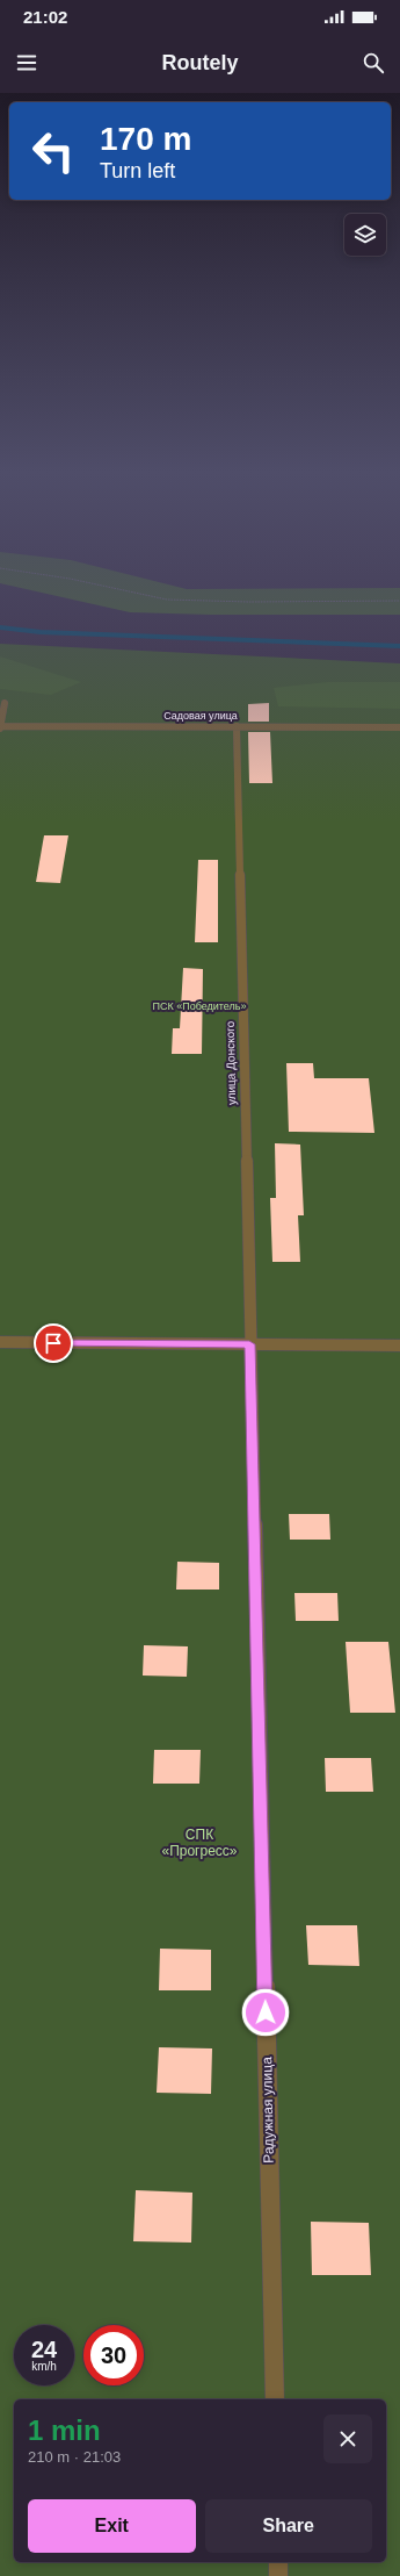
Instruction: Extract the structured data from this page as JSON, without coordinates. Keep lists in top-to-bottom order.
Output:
{
  "streets": {
    "street": ["Садовая улица", "улица Донского", "Радужная улица"]
  },
  "crossings": [
    ["Садовая улица", "улица Донского"],
    ["улица Донского", "Радужная улица"]
  ],
  "parks": ["ПСК «Победитель»", "СПК «Прогресс»"],
  "page": {
    "status": "21:02",
    "header": "Routely",
    "turn": ["170 m", "Turn left"],
    "speed": "24 km/h",
    "limit": "30",
    "heading": ["1 min", "210 m · 21:03"],
    "buttons": ["Exit", "Share"]
  }
}
